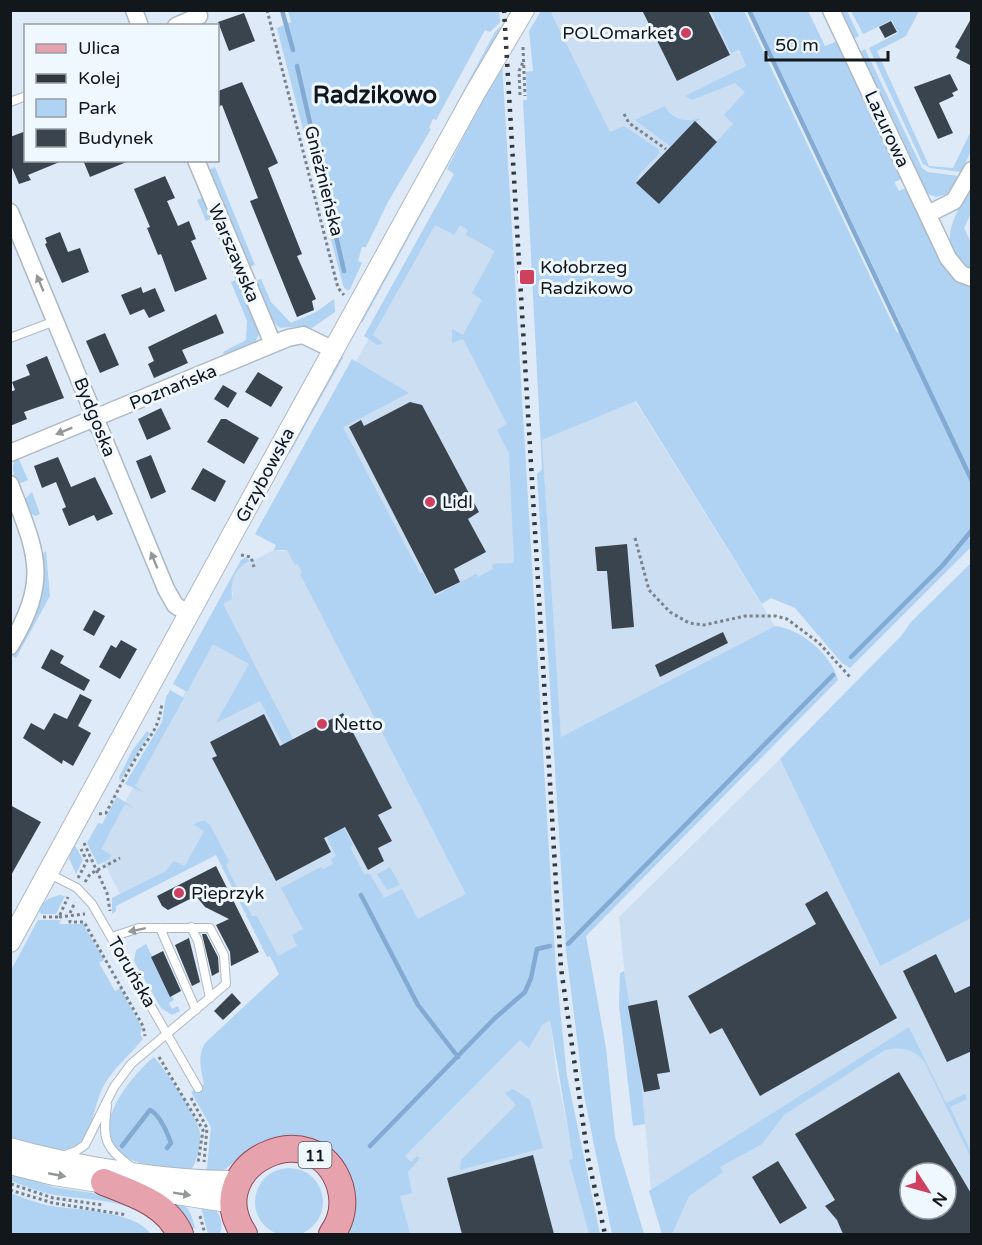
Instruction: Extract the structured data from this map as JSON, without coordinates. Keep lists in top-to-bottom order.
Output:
{
  "streets": {
    "main road": ["11"],
    "street": [
      "Lazurowa",
      "Warszawska",
      "Poznańska",
      "Bydgoska",
      "Grzybowska"
    ],
    "lane": ["Toruńska"],
    "path": ["Gnieźnieńska"]
  },
  "crossings": [
    ["Warszawska", "Poznańska"],
    ["Poznańska", "Bydgoska"],
    ["Poznańska", "Grzybowska"],
    ["Bydgoska", "Grzybowska"],
    ["Grzybowska", "Toruńska"]
  ],
  "one_way": ["Bydgoska"],
  "districts": ["Radzikowo"],
  "places": {
    "other": [
      "POLOmarket",
      "Lidl",
      "Netto",
      "Pieprzyk"
    ],
    "transit": ["Kołobrzeg Radzikowo"]
  },
  "legend": [
    "Ulica",
    "Kolej",
    "Park",
    "Budynek"
  ],
  "scale_bar": "50 m",
  "north": "bottom right"
}
